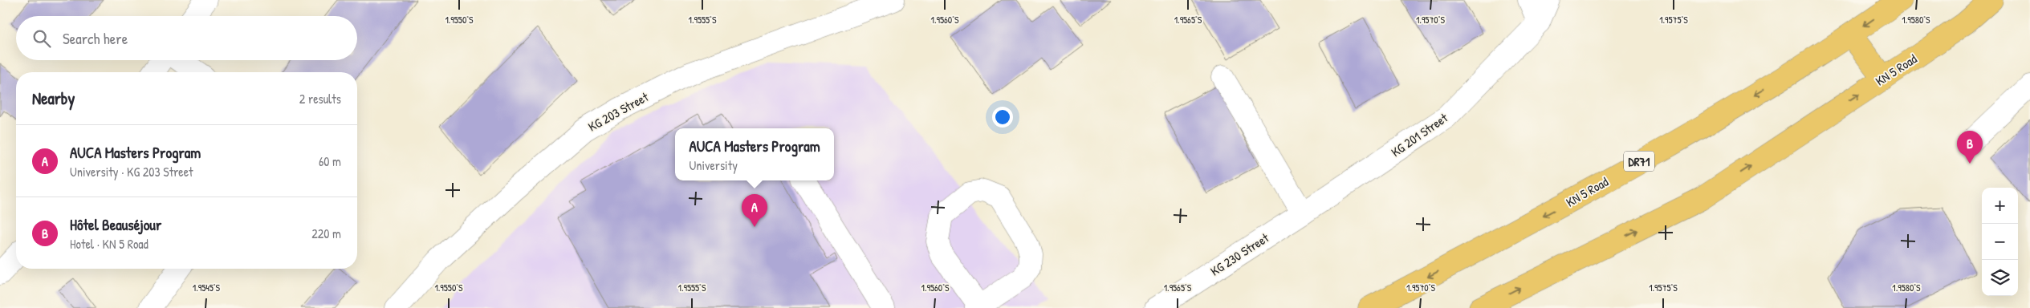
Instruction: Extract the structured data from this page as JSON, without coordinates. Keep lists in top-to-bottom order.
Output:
{
  "streets": {
    "main road": ["KN 5 Road", "DR71"],
    "street": ["KG 203 Street", "KG 201 Street", "KG 230 Street"]
  },
  "crossings": [
    ["KG 201 Street", "KG 230 Street"]
  ],
  "page": {
    "search": "Search here",
    "heading": ["Nearby", "2 results"],
    "list": [
      {
        "mark": "A",
        "name": "AUCA Masters Program",
        "note": "University · KG 203 Street",
        "value": "60 m"
      },
      {
        "mark": "B",
        "name": "Hôtel Beauséjour",
        "note": "Hotel · KN 5 Road",
        "value": "220 m"
      }
    ],
    "popup": ["AUCA Masters Program", "University"],
    "pins": ["B", "A"],
    "map_buttons": ["+", "−"]
  },
  "coordinates": [
    "1.9550°S",
    "1.9555°S",
    "1.9560°S",
    "1.9565°S",
    "1.9570°S",
    "1.9575°S",
    "1.9580°S",
    "1.9545°S"
  ]
}
